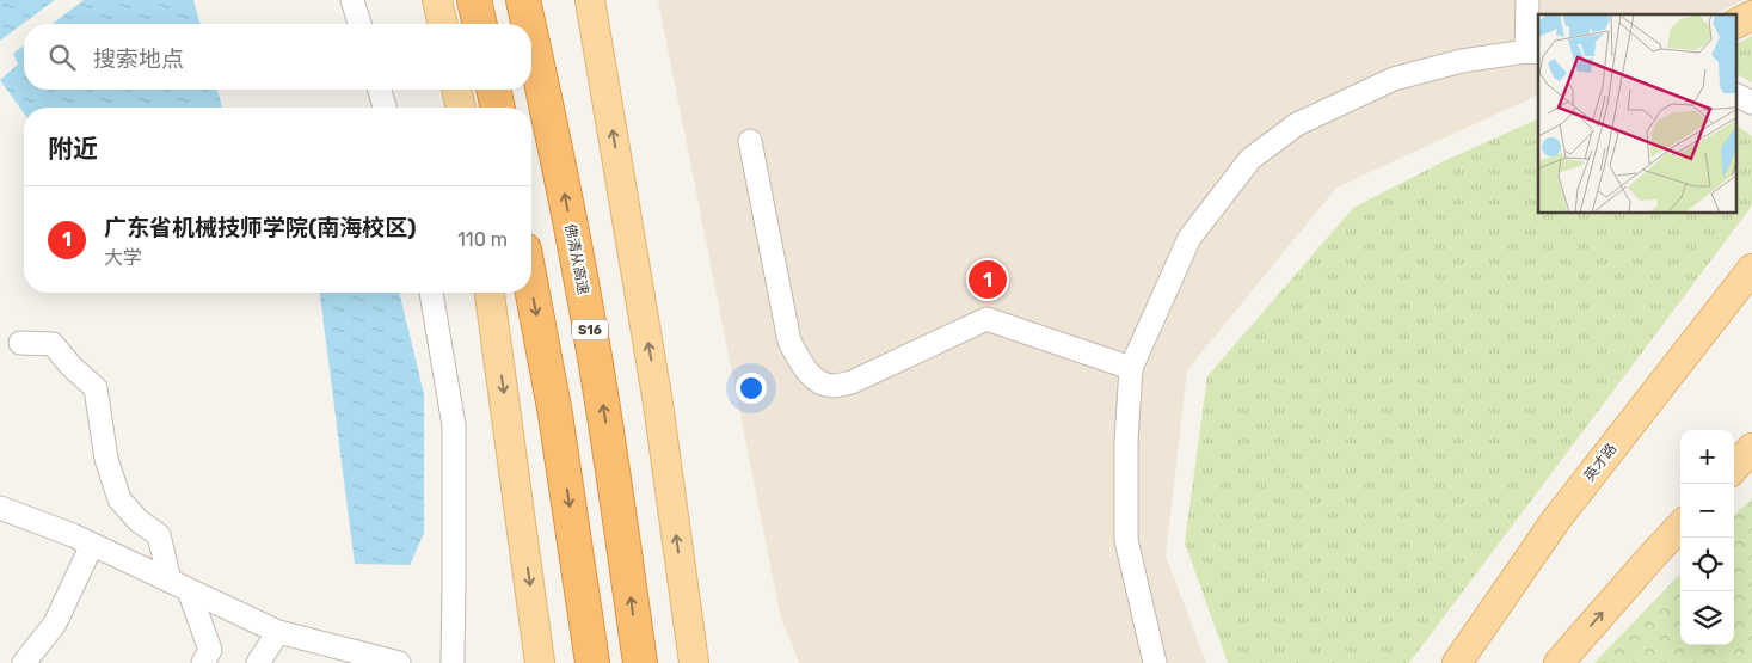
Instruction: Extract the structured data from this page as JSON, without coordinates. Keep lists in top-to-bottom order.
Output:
{
  "streets": {
    "highway": ["佛清从高速", "S16"],
    "main road": ["英才路"]
  },
  "page": {
    "search": "搜索地点",
    "heading": "附近",
    "list": [
      {
        "mark": "1",
        "name": "广东省机械技师学院(南海校区)",
        "note": "大学",
        "value": "110 m"
      }
    ],
    "pins": "1",
    "map_buttons": ["+", "−"]
  }
}
